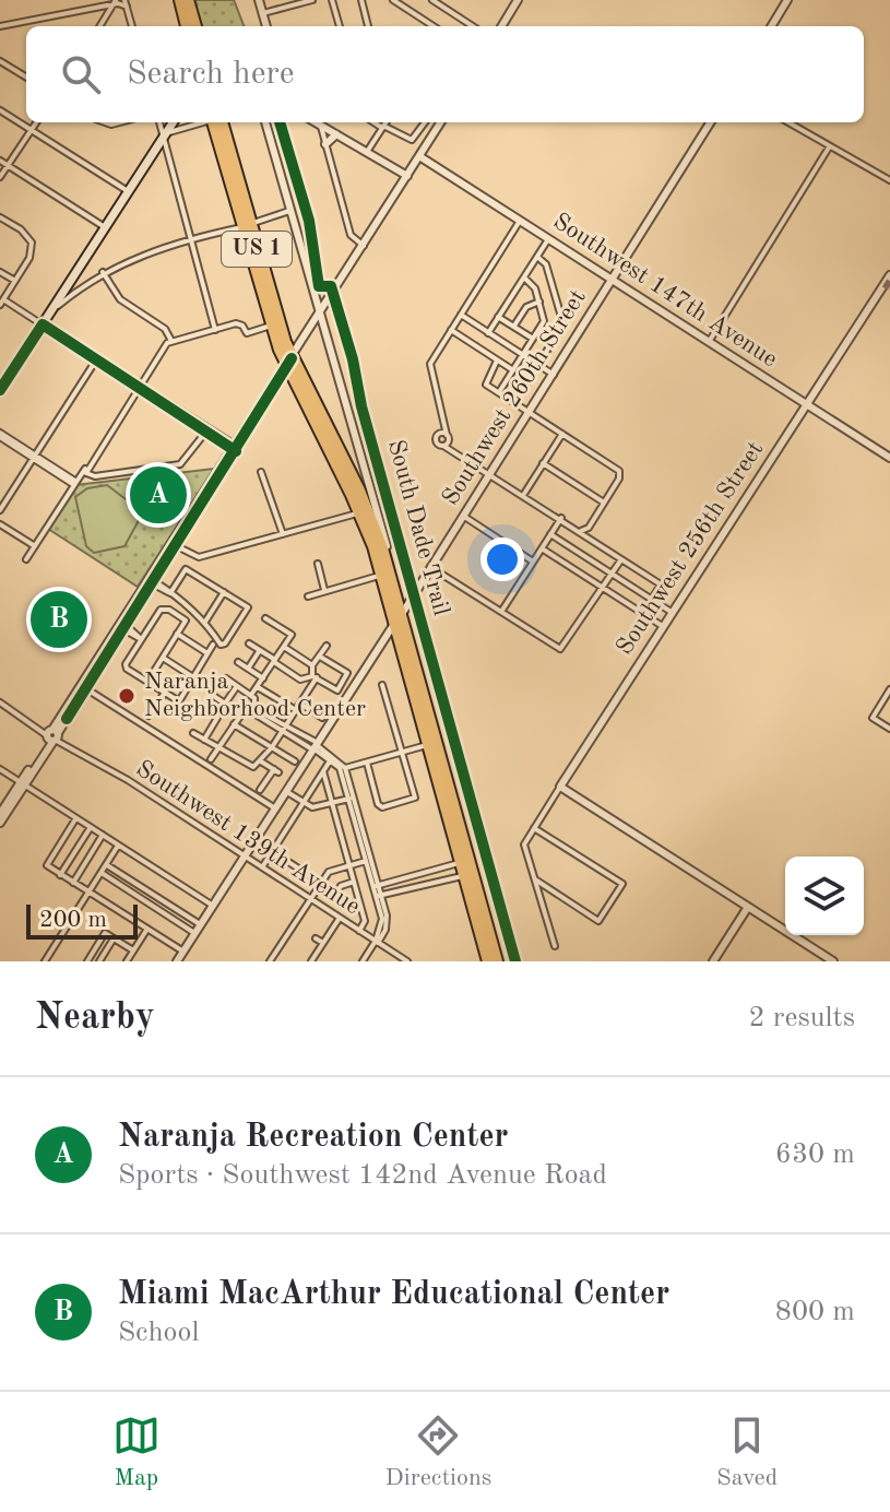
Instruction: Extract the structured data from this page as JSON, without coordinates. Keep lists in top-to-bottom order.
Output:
{
  "streets": {
    "highway": ["US 1"],
    "street": [
      "Southwest 147th Avenue",
      "Southwest 260th Street",
      "Southwest 256th Street",
      "Southwest 139th Avenue"
    ],
    "cycle path": ["South Dade Trail"]
  },
  "crossings": [
    ["US 1", "Southwest 260th Street"],
    ["Southwest 147th Avenue", "Southwest 260th Street"],
    ["Southwest 147th Avenue", "Southwest 256th Street"],
    ["Southwest 260th Street", "Southwest 139th Avenue"]
  ],
  "places": ["Naranja Neighborhood Center"],
  "scale_bar": "200 m",
  "page": {
    "search": "Search here",
    "pins": ["A", "B"],
    "scale": "200 m",
    "heading": ["Nearby", "2 results"],
    "list": [
      {
        "mark": "A",
        "name": "Naranja Recreation Center",
        "note": "Sports · Southwest 142nd Avenue Road",
        "value": "630 m"
      },
      {
        "mark": "B",
        "name": "Miami MacArthur Educational Center",
        "note": "School",
        "value": "800 m"
      }
    ],
    "nav": ["Map", "Directions", "Saved"]
  }
}
